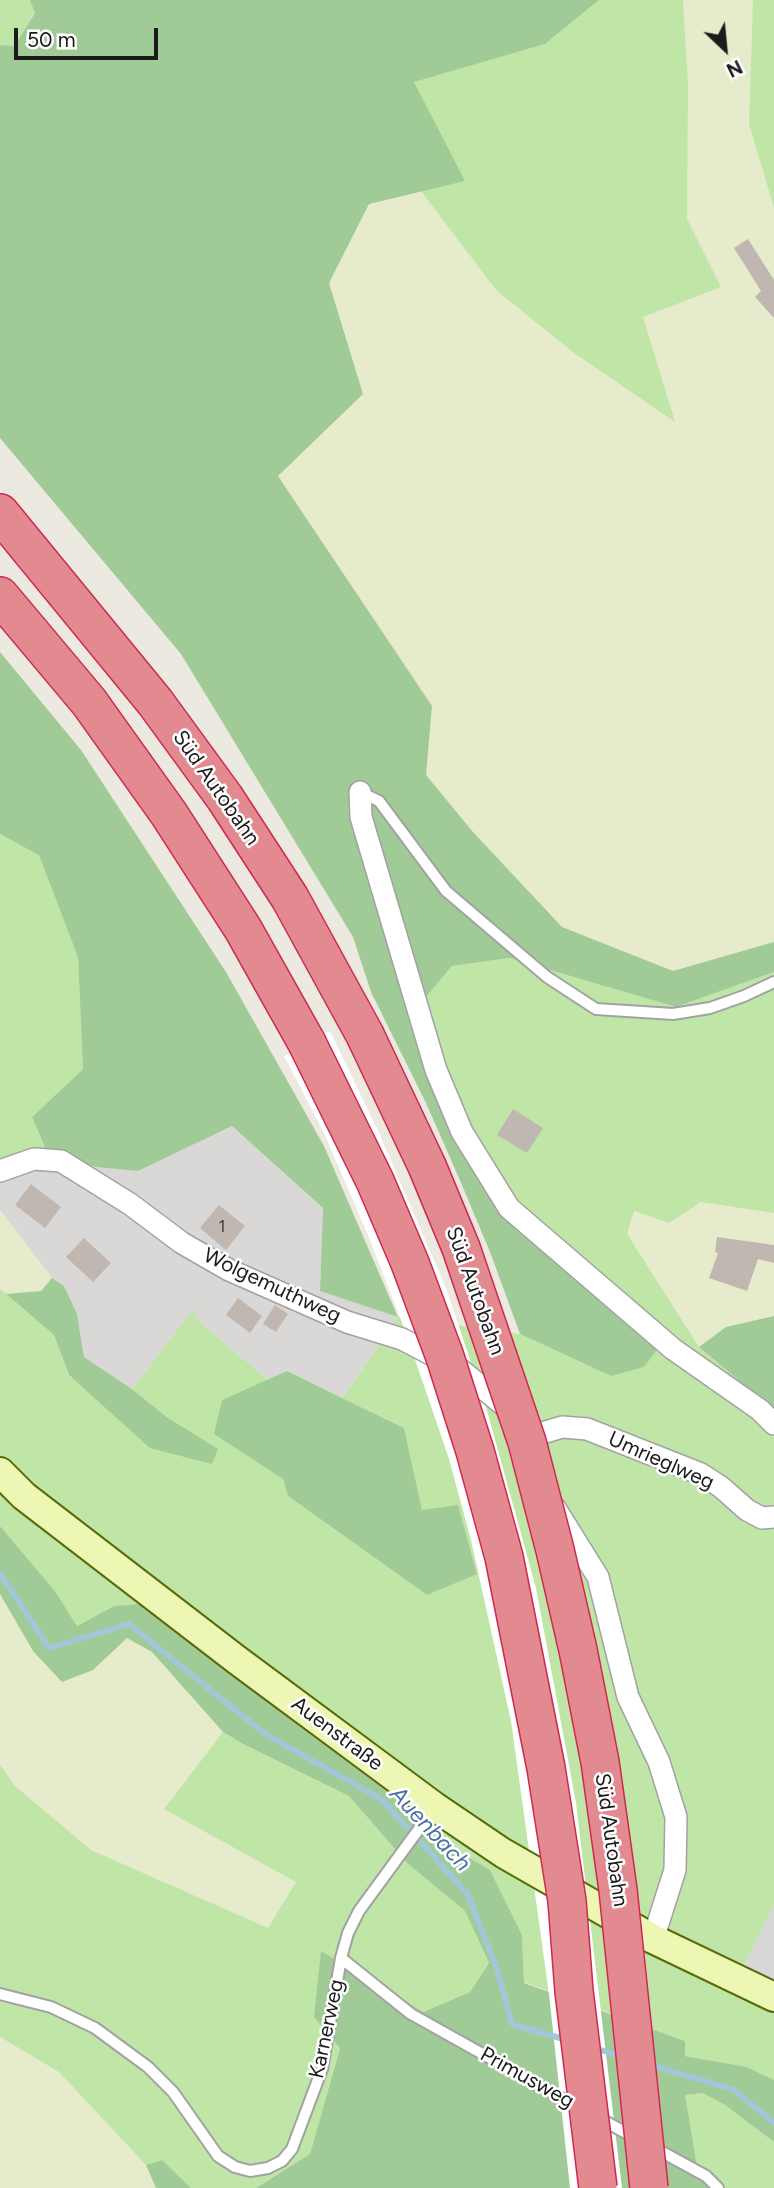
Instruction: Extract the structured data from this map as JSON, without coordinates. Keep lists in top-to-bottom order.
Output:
{
  "streets": {
    "highway": ["Süd Autobahn"],
    "street": ["Wolgemuthweg", "Umrieglweg", "Auenstraße"],
    "lane": ["Karnerweg", "Primusweg"]
  },
  "crossings": [
    ["Wolgemuthweg", "Umrieglweg"],
    ["Auenstraße", "Karnerweg"],
    ["Karnerweg", "Primusweg"]
  ],
  "water": ["Auenbach"],
  "house_numbers": ["1"],
  "scale_bar": "50 m",
  "north": "bottom right"
}
